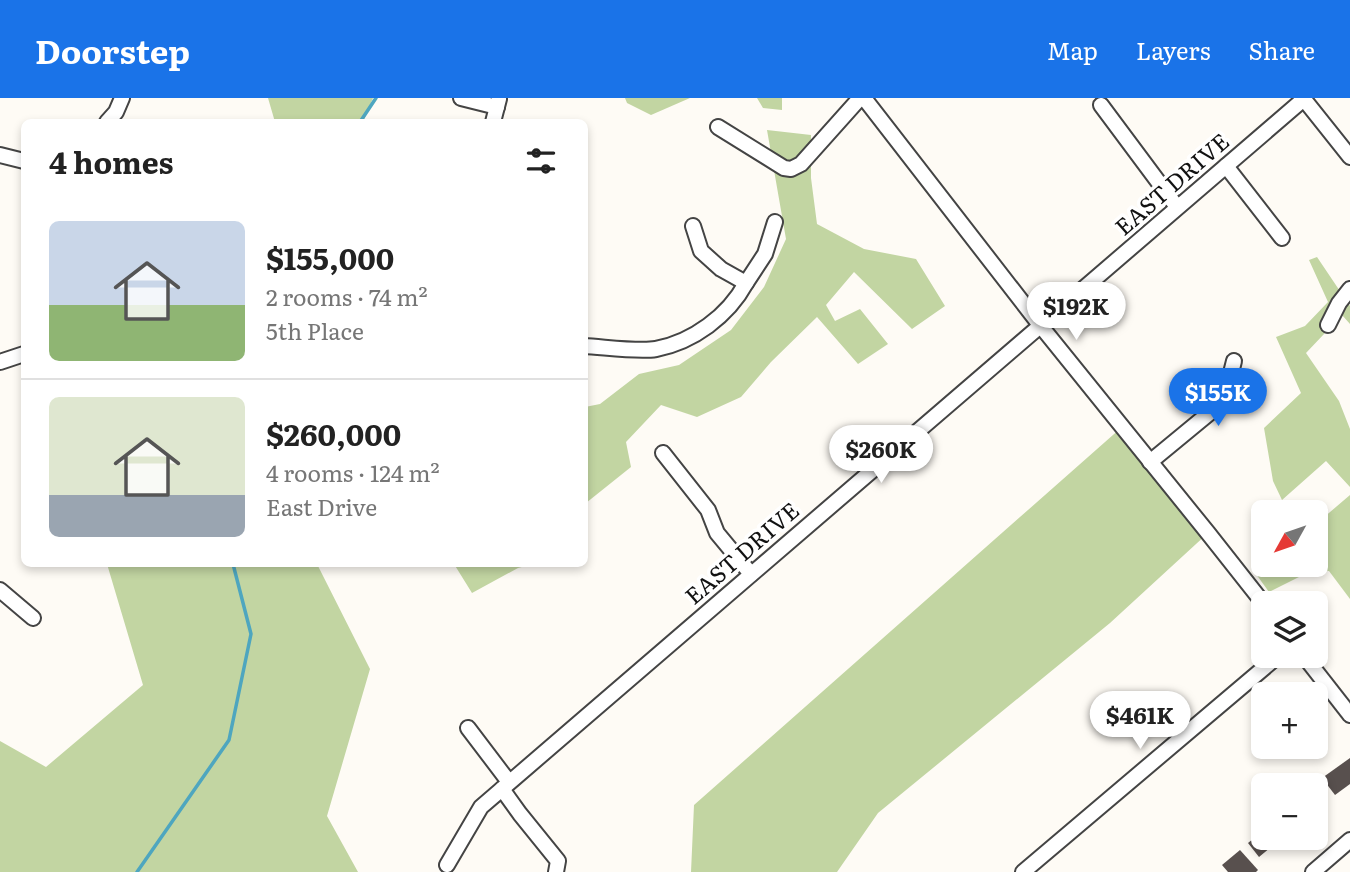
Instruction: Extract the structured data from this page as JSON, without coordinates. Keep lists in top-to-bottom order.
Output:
{
  "streets": {
    "street": ["EAST DRIVE"]
  },
  "north": "bottom left",
  "page": {
    "header": "Doorstep",
    "nav": ["Map", "Layers", "Share"],
    "heading": "4 homes",
    "list": [
      {
        "name": "$155,000",
        "note": "2 rooms · 74 m² · 5th Place"
      },
      {
        "name": "$260,000",
        "note": "4 rooms · 124 m² · East Drive"
      }
    ],
    "price": [
      "$192K",
      "$155K",
      "$260K",
      "$461K"
    ],
    "map_buttons": ["+", "−"]
  }
}
